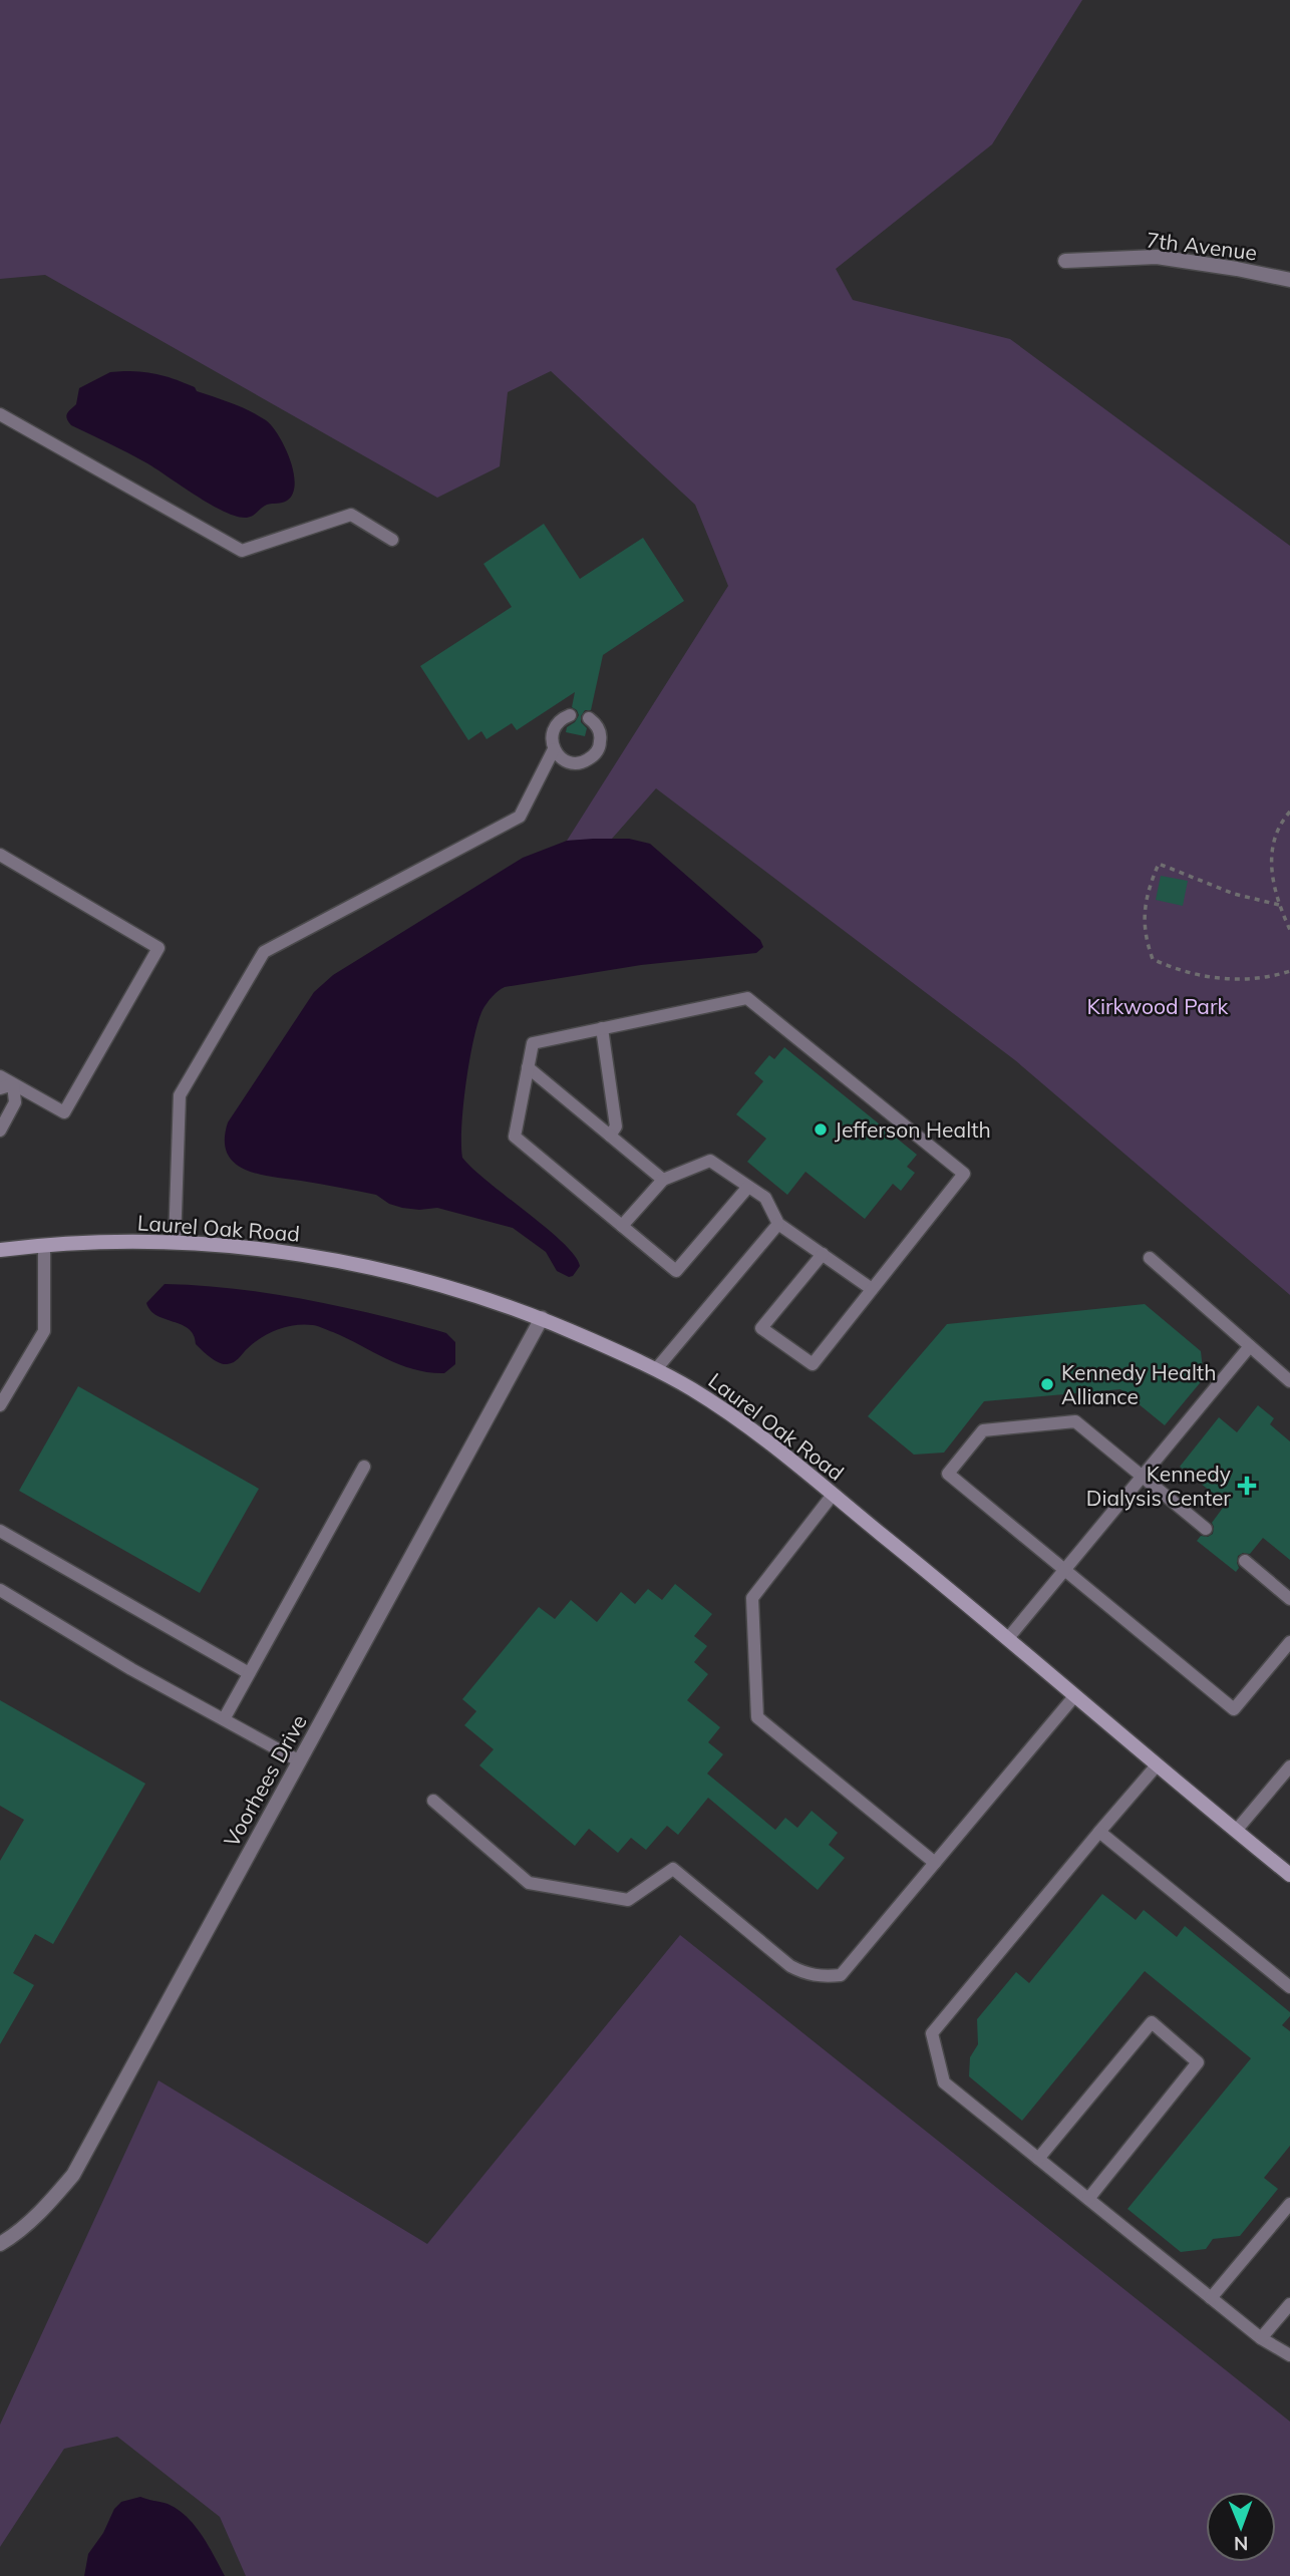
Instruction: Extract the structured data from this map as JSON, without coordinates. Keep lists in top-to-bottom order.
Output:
{
  "streets": {
    "street": ["7th Avenue", "Laurel Oak Road", "Voorhees Drive"]
  },
  "crossings": [
    ["Laurel Oak Road", "Voorhees Drive"]
  ],
  "parks": ["Kirkwood Park"],
  "places": {
    "other": ["Jefferson Health", "Kennedy Health Alliance"],
    "health": ["Kennedy Dialysis Center"]
  },
  "north": "bottom"
}
